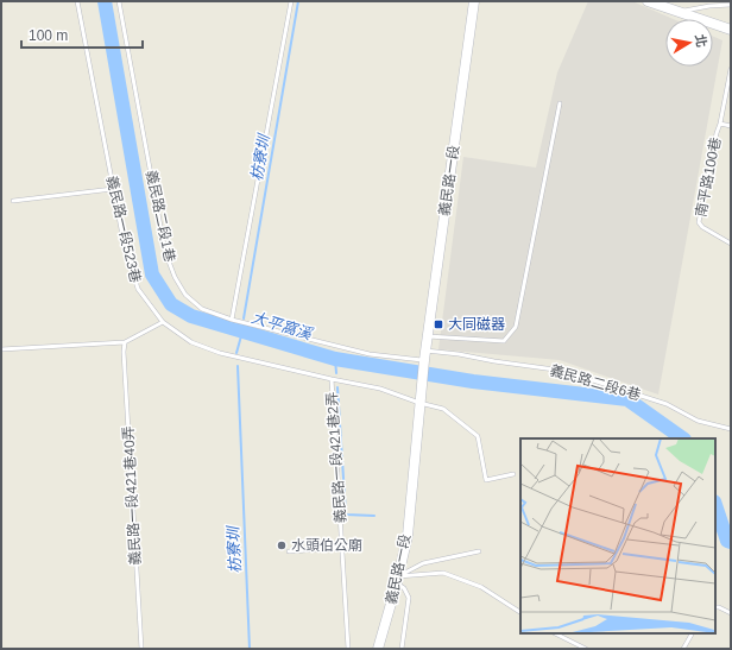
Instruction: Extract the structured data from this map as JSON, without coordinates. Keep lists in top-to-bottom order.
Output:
{
  "streets": {
    "street": ["義民路一段"],
    "lane": [
      "南平路100巷",
      "義民路二段1巷",
      "義民路一段523巷",
      "義民路二段6巷",
      "義民路一段421巷2弄",
      "義民路一段421巷40弄"
    ]
  },
  "crossings": [
    ["義民路一段", "義民路二段1巷"],
    ["義民路一段", "義民路一段523巷"],
    ["義民路一段", "義民路二段6巷"],
    ["義民路二段1巷", "義民路二段6巷"],
    ["義民路一段523巷", "義民路一段421巷2弄"]
  ],
  "water": ["枋寮圳", "大平窩溪"],
  "places": {
    "transit": ["大同磁器"],
    "other": ["水頭伯公廟"]
  },
  "scale_bar": "100 m",
  "north": "right"
}
